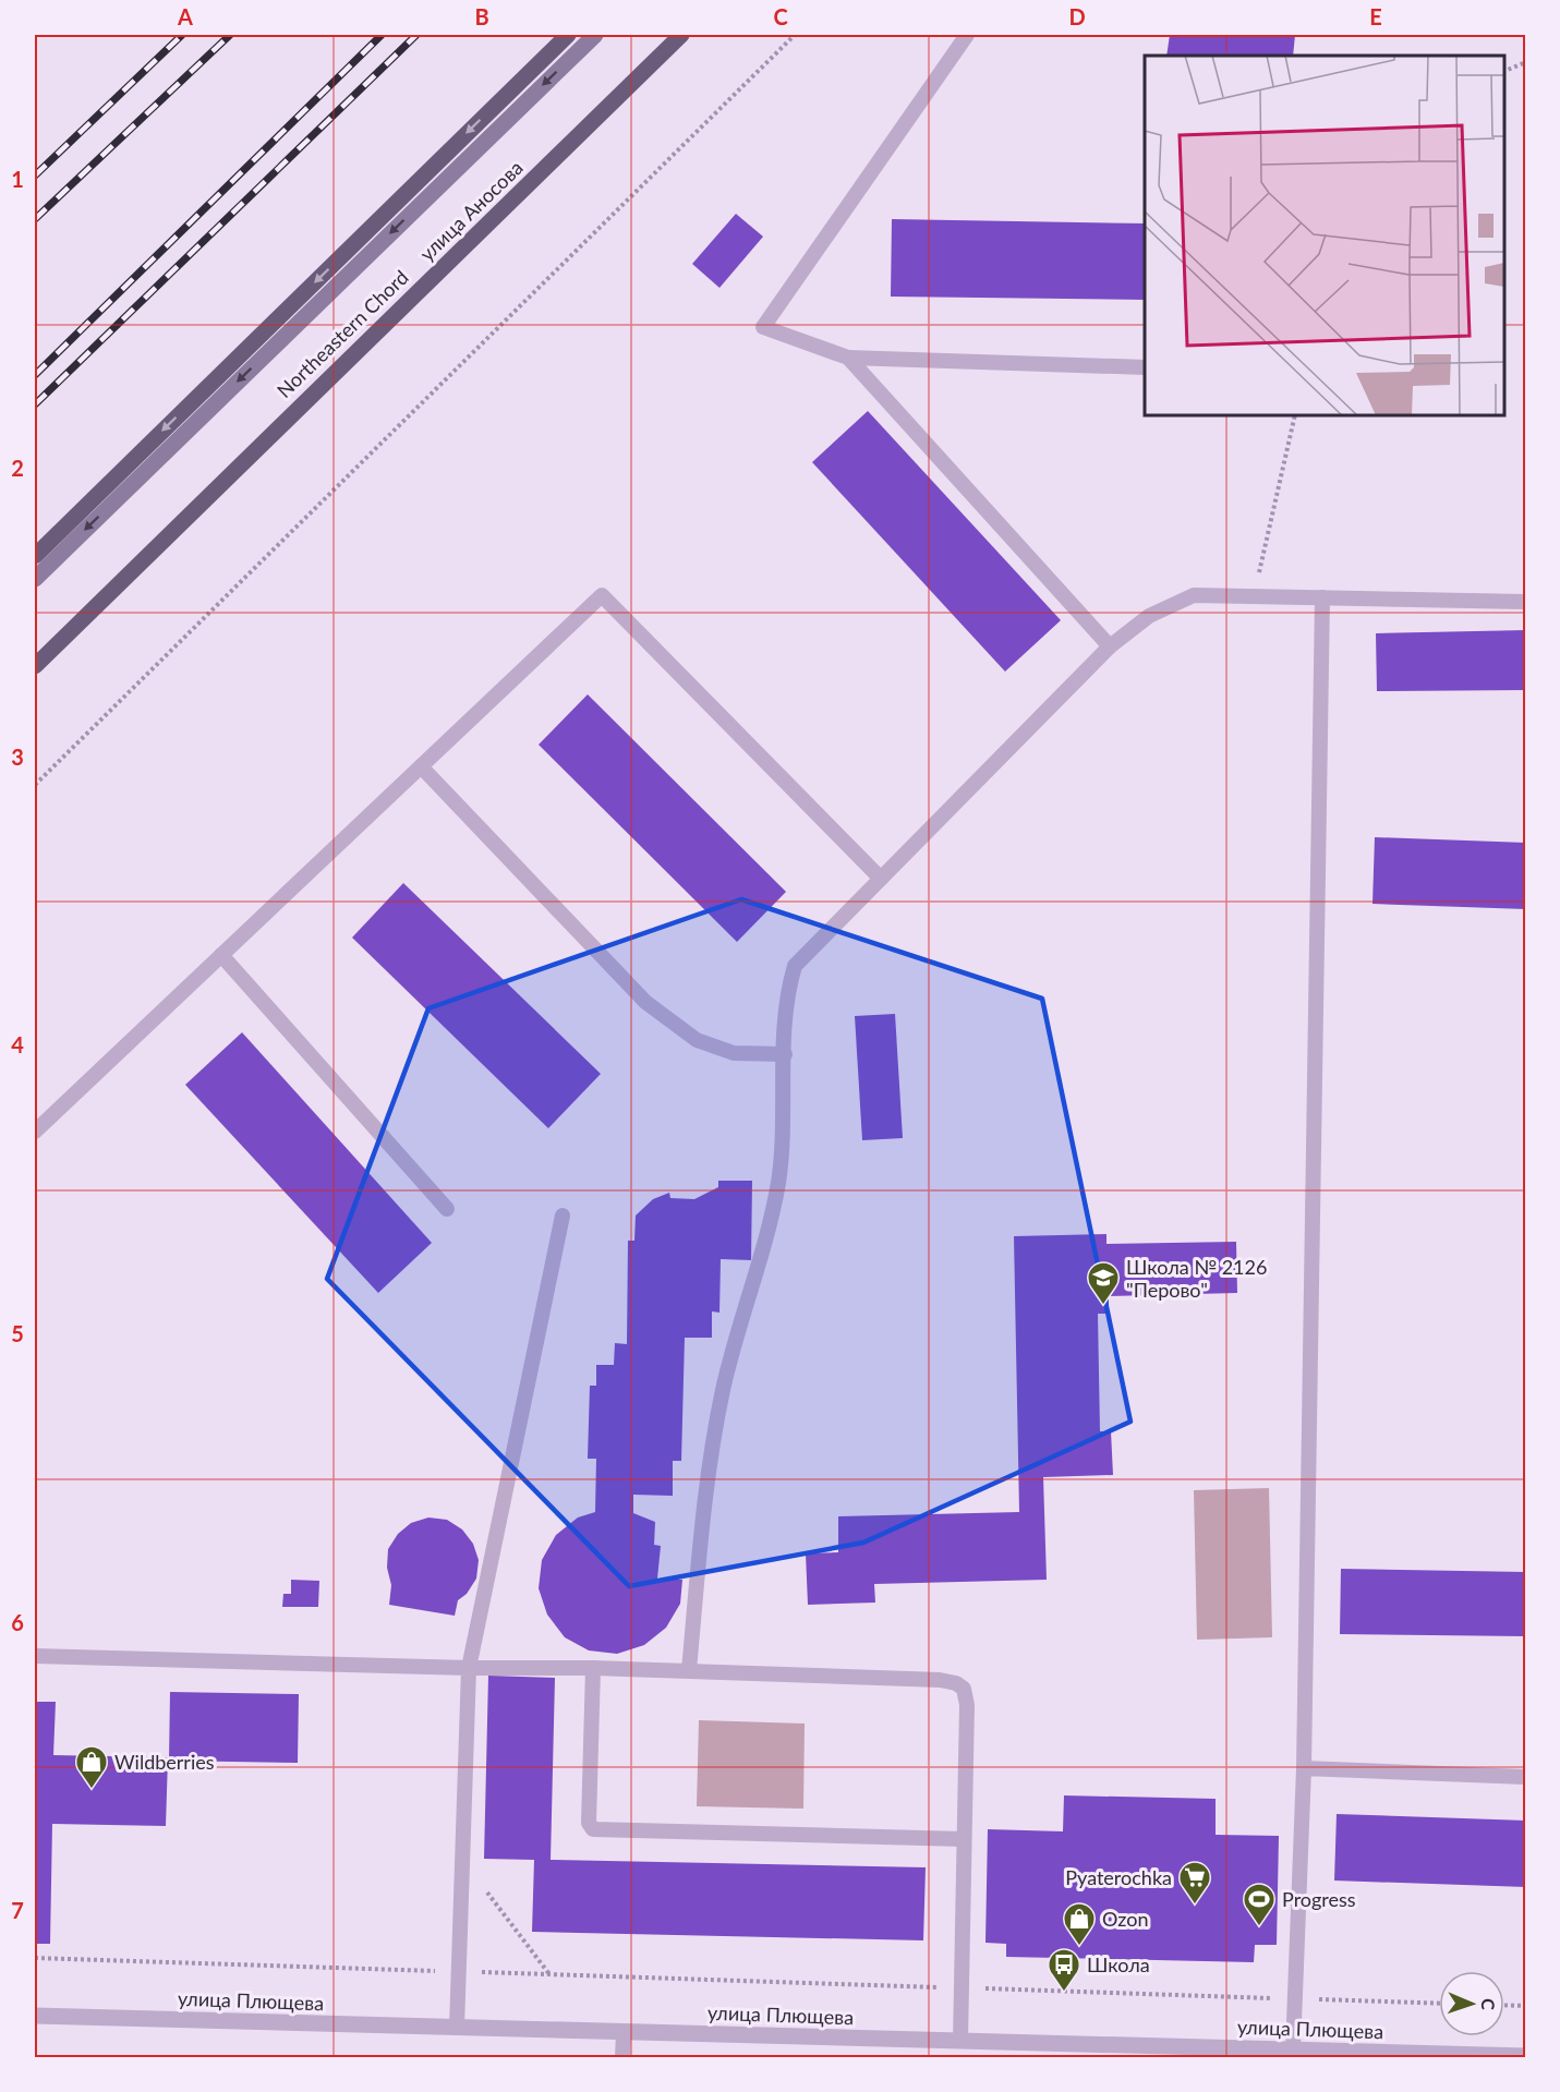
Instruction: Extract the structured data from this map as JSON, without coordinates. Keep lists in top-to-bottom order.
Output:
{
  "streets": {
    "main road": ["Northeastern Chord"],
    "street": ["улица Аносова", "улица Плющева"]
  },
  "one_way": ["улица Аносова"],
  "places": {
    "school or university": ["Школа № 2126 \"Перово\""],
    "shop": ["Wildberries", "Ozon"],
    "supermarket": ["Pyaterochka"],
    "sports": ["Progress"],
    "bus stop": ["Школа"]
  },
  "north": "right",
  "grid": {
    "columns": [
      "A",
      "B",
      "C",
      "D",
      "E"
    ],
    "rows": [
      "1",
      "2",
      "3",
      "4",
      "5",
      "6",
      "7"
    ]
  }
}
